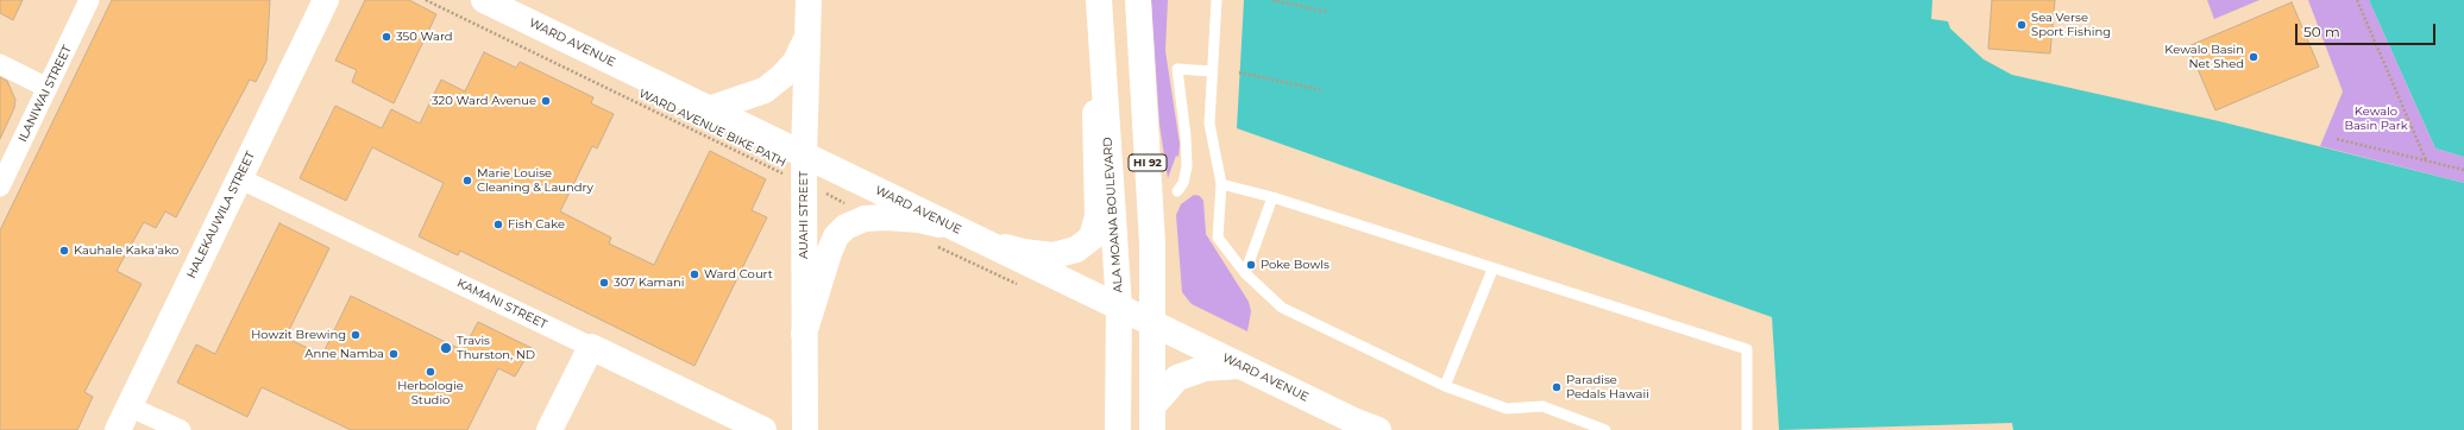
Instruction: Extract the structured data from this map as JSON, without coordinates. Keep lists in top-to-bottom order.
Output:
{
  "streets": {
    "street": [
      "WARD AVENUE",
      "ILANIWAI STREET",
      "HI 92",
      "HALEKAUWILA STREET",
      "AUAHI STREET",
      "ALA MOANA BOULEVARD",
      "KAMANI STREET"
    ],
    "path": ["WARD AVENUE BIKE PATH"]
  },
  "crossings": [
    ["WARD AVENUE", "HI 92"],
    ["WARD AVENUE", "AUAHI STREET"],
    ["WARD AVENUE", "ALA MOANA BOULEVARD"],
    ["WARD AVENUE BIKE PATH", "AUAHI STREET"],
    ["HALEKAUWILA STREET", "KAMANI STREET"]
  ],
  "parks": ["Kewalo Basin Park"],
  "places": [
    "Sea Verse Sport Fishing",
    "350 Ward",
    "Kewalo Basin Net Shed",
    "320 Ward Avenue",
    "Marie Louise Cleaning & Laundry",
    "Fish Cake",
    "Kauhale Kaka'ako",
    "Poke Bowls",
    "Ward Court",
    "307 Kamani",
    "Howzit Brewing",
    "Travis Thurston, ND",
    "Anne Namba",
    "Herbologie Studio",
    "Paradise Pedals Hawaii"
  ],
  "scale_bar": "50 m"
}
